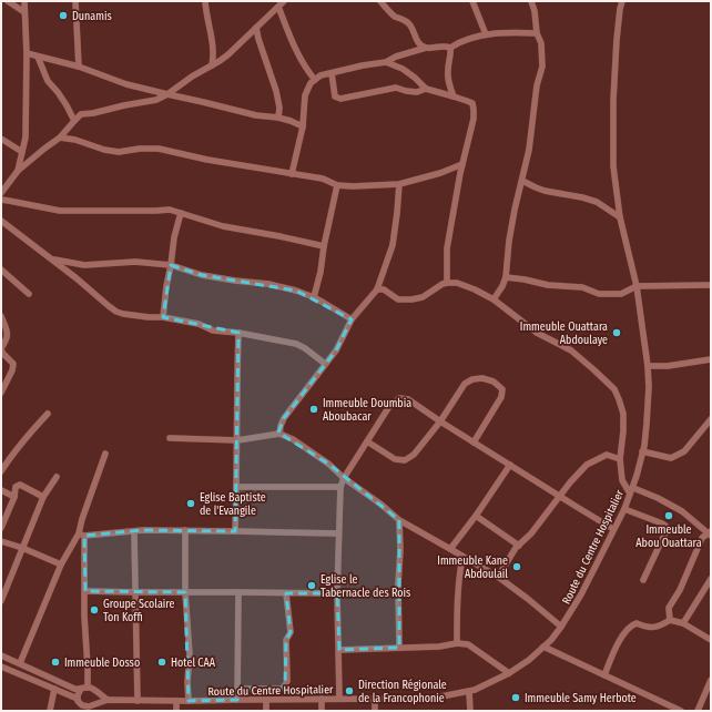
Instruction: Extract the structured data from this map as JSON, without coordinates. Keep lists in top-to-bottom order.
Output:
{
  "streets": {
    "street": ["Route du Centre Hospitalier"]
  },
  "places": [
    "Dunamis",
    "Immeuble Ouattara Abdoulaye",
    "Immeuble Doumbia Aboubacar",
    "Eglise Baptiste de l'Evangile",
    "Immeuble Abou Ouattara",
    "Immeuble Kane Abdoulail",
    "Eglise le Tabernacle des Rois",
    "Groupe Scolaire Ton Koffi",
    "Immeuble Dosso",
    "Hotel CAA",
    "Direction Régionale de la Francophonie",
    "Immeuble Samy Herbote"
  ]
}
